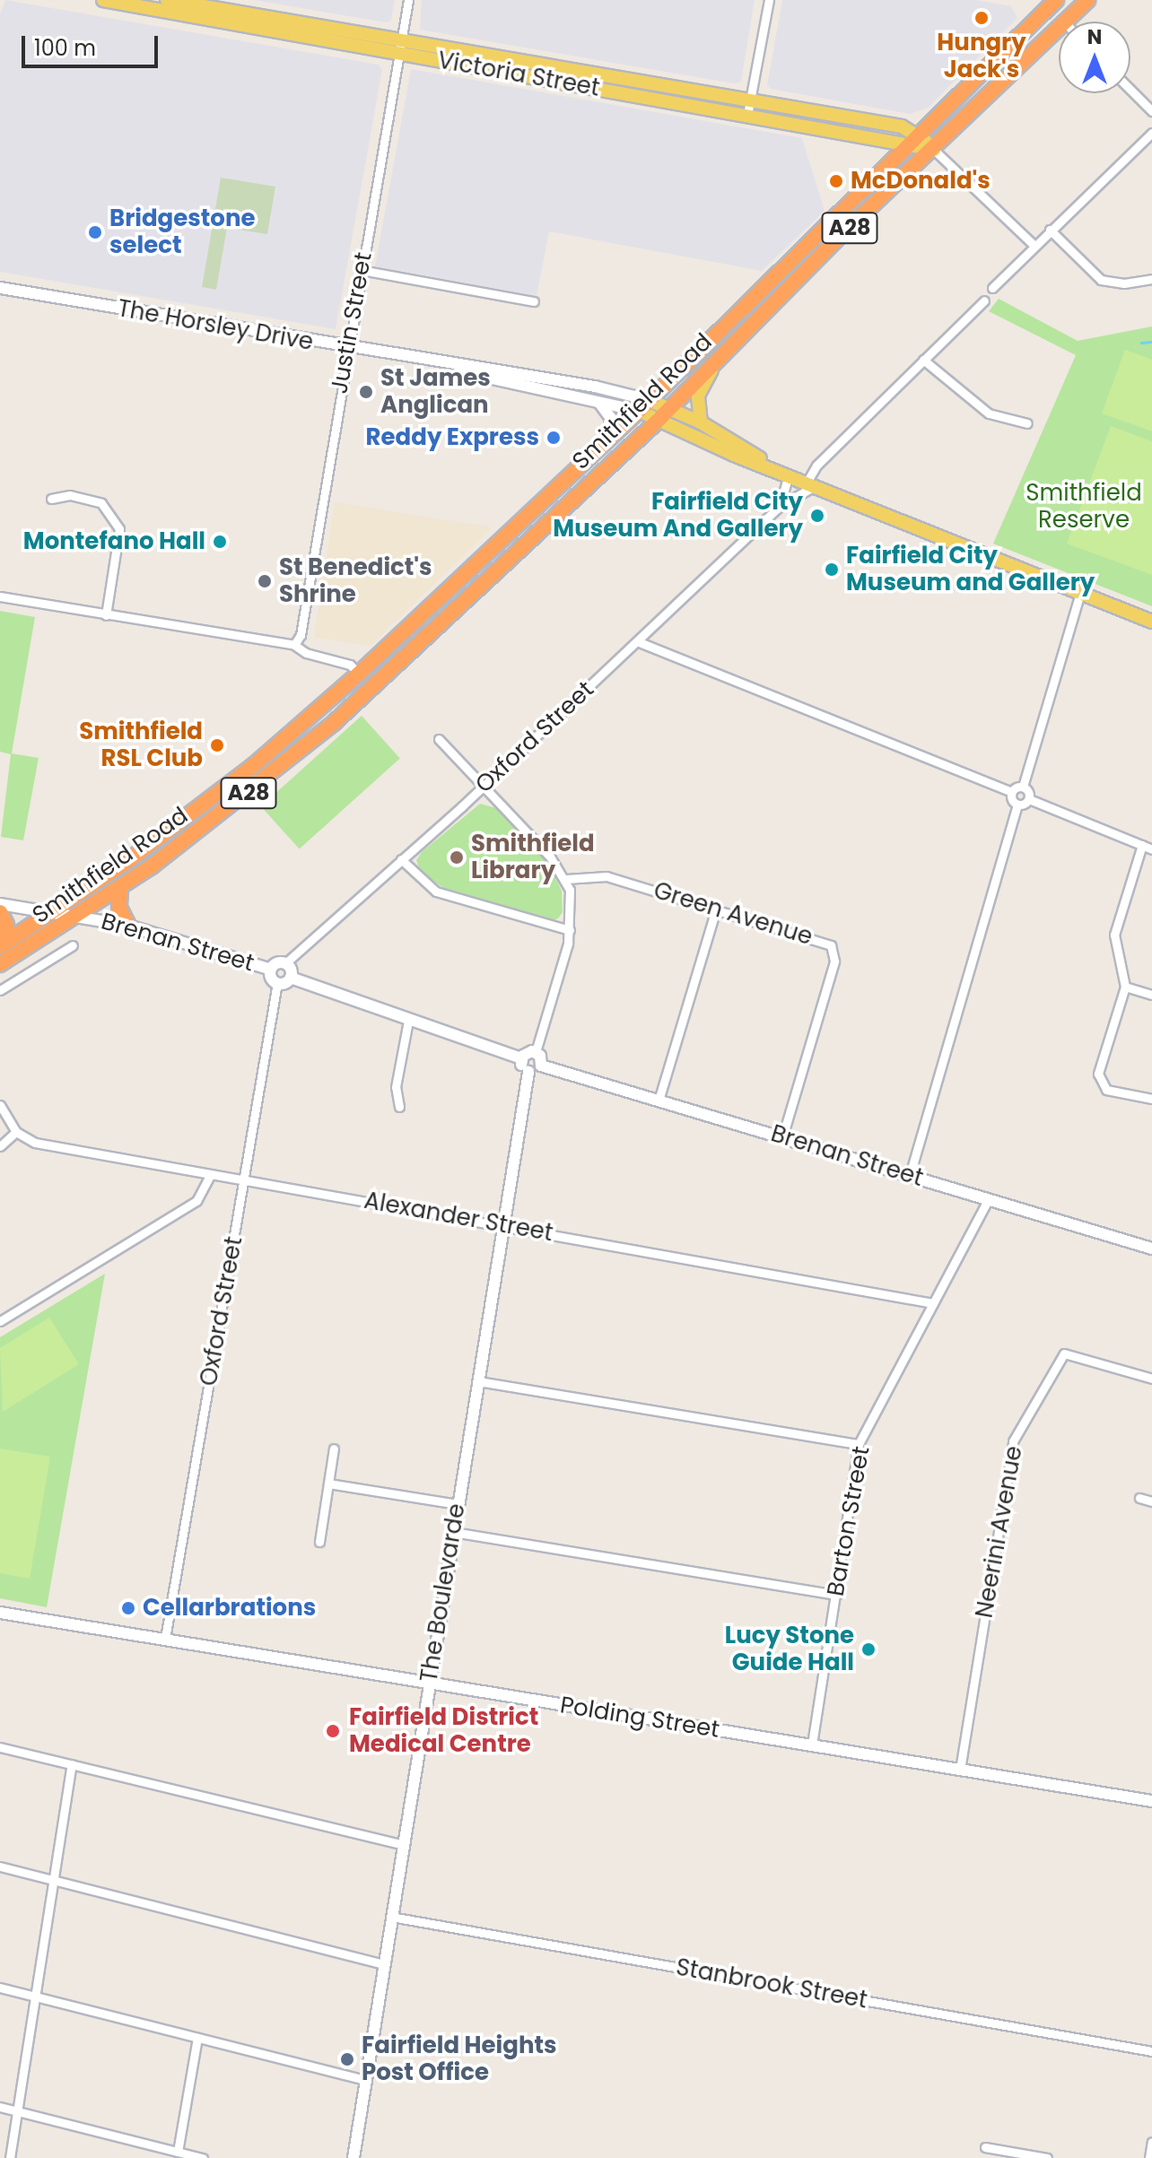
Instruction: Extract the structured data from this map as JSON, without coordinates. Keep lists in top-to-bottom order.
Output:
{
  "streets": {
    "highway": ["A28", "Smithfield Road"],
    "main road": ["Victoria Street", "The Horsley Drive"],
    "street": [
      "Justin Street",
      "Oxford Street",
      "Green Avenue",
      "Brenan Street",
      "Alexander Street",
      "Barton Street",
      "Neerini Avenue",
      "The Boulevarde",
      "Polding Street",
      "Stanbrook Street"
    ]
  },
  "crossings": [
    ["Victoria Street", "Justin Street"],
    ["Victoria Street", "Smithfield Road"],
    ["Justin Street", "The Horsley Drive"],
    ["The Horsley Drive", "Smithfield Road"],
    ["The Horsley Drive", "Oxford Street"],
    ["Smithfield Road", "Brenan Street"],
    ["Oxford Street", "Alexander Street"],
    ["Oxford Street", "Polding Street"],
    ["Green Avenue", "Brenan Street"],
    ["Brenan Street", "Barton Street"],
    ["Alexander Street", "Barton Street"],
    ["Alexander Street", "The Boulevarde"],
    ["Barton Street", "Polding Street"],
    ["Neerini Avenue", "Polding Street"],
    ["The Boulevarde", "Polding Street"],
    ["The Boulevarde", "Stanbrook Street"]
  ],
  "parks": ["Smithfield Reserve"],
  "places": [
    "Hungry Jack's",
    "McDonald's",
    "Bridgestone select",
    "St James Anglican",
    "Reddy Express",
    "Fairfield City Museum And Gallery",
    "Montefano Hall",
    "Fairfield City Museum and Gallery",
    "St Benedict's Shrine",
    "Smithfield RSL Club",
    "Smithfield Library",
    "Cellarbrations",
    "Lucy Stone Guide Hall",
    "Fairfield District Medical Centre",
    "Fairfield Heights Post Office"
  ],
  "scale_bar": "100 m",
  "north": "top"
}
